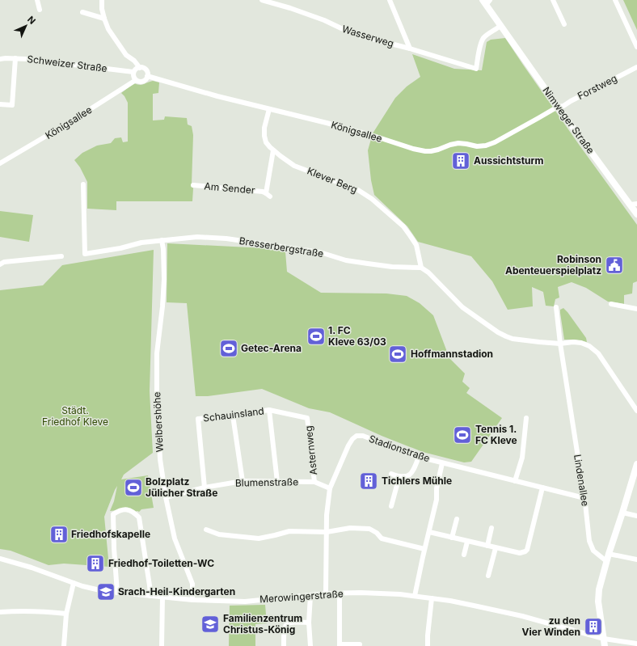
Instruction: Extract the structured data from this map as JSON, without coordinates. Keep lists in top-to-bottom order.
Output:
{
  "streets": {
    "main road": ["Nimweger Straße"],
    "street": [
      "Wasserweg",
      "Schweizer Straße",
      "Forstweg",
      "Königsallee",
      "Klever Berg",
      "Am Sender",
      "Bresserbergstraße",
      "Schauinsland",
      "Welbershöhe",
      "Stadionstraße",
      "Asternweg",
      "Lindenallee",
      "Blumenstraße",
      "Merowingerstraße"
    ]
  },
  "crossings": [
    ["Wasserweg", "Nimweger Straße"],
    ["Schweizer Straße", "Königsallee"],
    ["Forstweg", "Nimweger Straße"],
    ["Forstweg", "Königsallee"],
    ["Nimweger Straße", "Königsallee"],
    ["Königsallee", "Klever Berg"],
    ["Klever Berg", "Am Sender"],
    ["Klever Berg", "Bresserbergstraße"],
    ["Bresserbergstraße", "Welbershöhe"],
    ["Schauinsland", "Asternweg"],
    ["Schauinsland", "Blumenstraße"],
    ["Welbershöhe", "Blumenstraße"],
    ["Welbershöhe", "Merowingerstraße"],
    ["Stadionstraße", "Lindenallee"],
    ["Stadionstraße", "Blumenstraße"],
    ["Stadionstraße", "Merowingerstraße"],
    ["Asternweg", "Blumenstraße"]
  ],
  "parks": ["Städt. Friedhof Kleve"],
  "places": {
    "building": [
      "Aussichtsturm",
      "Tichlers Mühle",
      "Friedhofskapelle",
      "Friedhof-Toiletten-WC",
      "zu den Vier Winden"
    ],
    "public building": ["Robinson Abenteuerspielplatz"],
    "sports": [
      "1. FC Kleve 63/03",
      "Getec-Arena",
      "Hoffmannstadion",
      "Tennis 1. FC Kleve",
      "Bolzplatz Jülicher Straße"
    ],
    "school or university": ["Srach-Heil-Kindergarten", "Familienzentrum Christus-König"]
  },
  "north": "top right"
}
